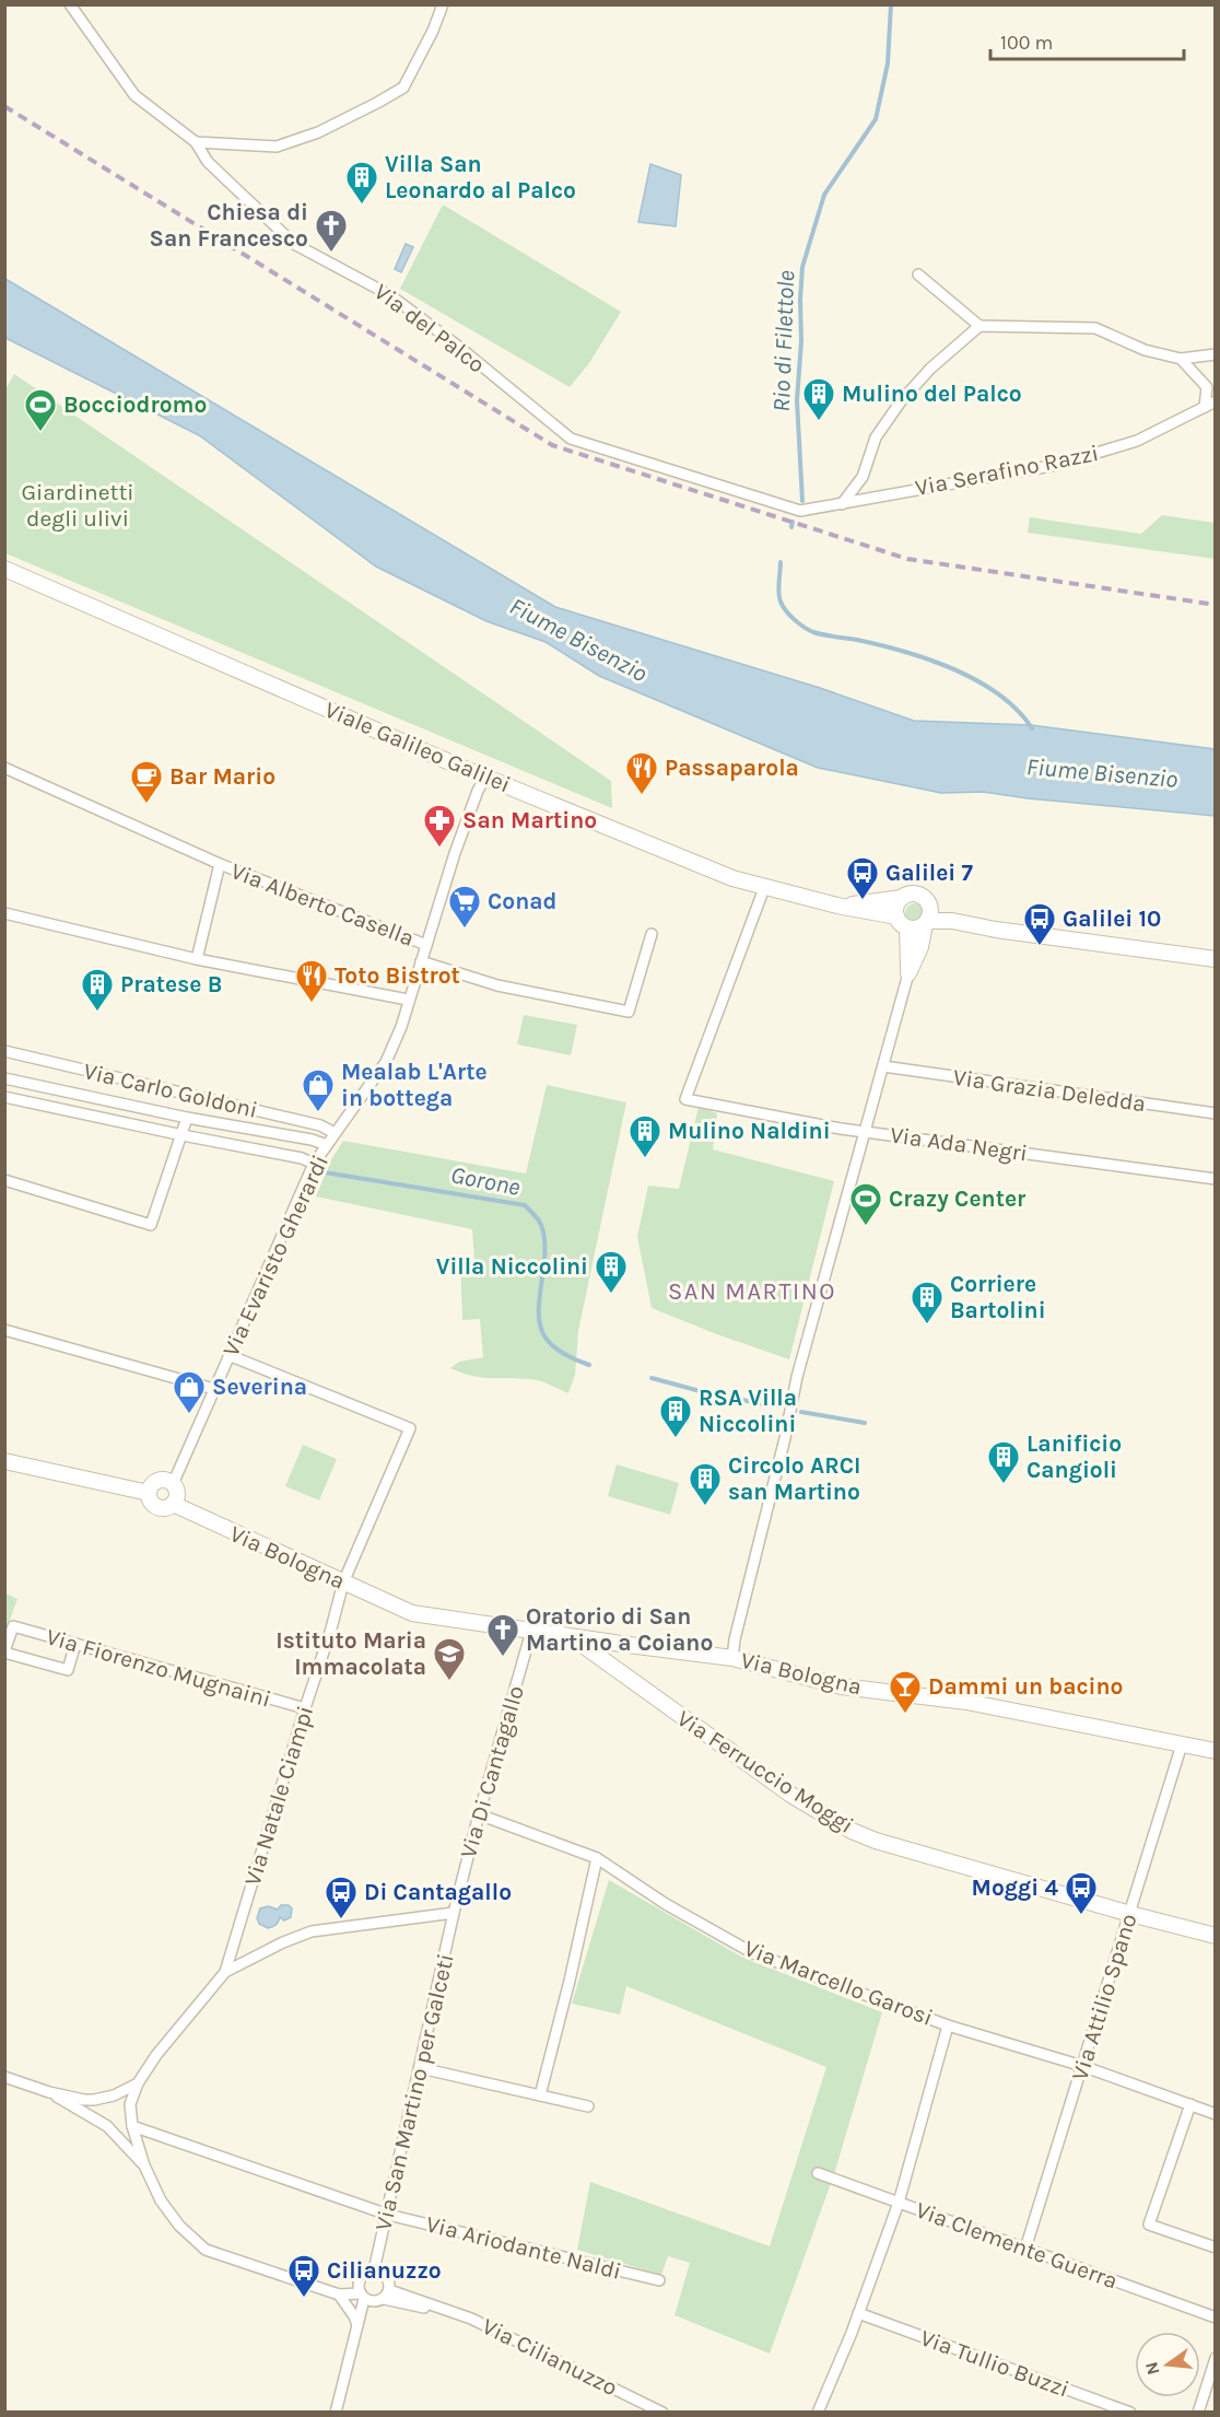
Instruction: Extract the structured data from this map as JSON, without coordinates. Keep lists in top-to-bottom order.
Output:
{
  "streets": {
    "street": [
      "Via del Palco",
      "Via Serafino Razzi",
      "Viale Galileo Galilei",
      "Via Alberto Casella",
      "Via Carlo Goldoni",
      "Via Grazia Deledda",
      "Via Ada Negri",
      "Via Evaristo Gherardi",
      "Via Bologna",
      "Via Fiorenzo Mugnaini",
      "Via Di Cantagallo",
      "Via Ferruccio Moggi",
      "Via Natale Ciampi",
      "Via Marcello Garosi",
      "Via Attilio Spano",
      "Via San Martino per Galceti",
      "Via Clemente Guerra",
      "Via Ariodante Naldi",
      "Via Cilianuzzo",
      "Via Tullio Buzzi"
    ]
  },
  "crossings": [
    ["Via del Palco", "Via Serafino Razzi"],
    ["Viale Galileo Galilei", "Via Evaristo Gherardi"],
    ["Via Alberto Casella", "Via Evaristo Gherardi"],
    ["Via Carlo Goldoni", "Via Evaristo Gherardi"],
    ["Via Grazia Deledda", "Via Ada Negri"],
    ["Via Evaristo Gherardi", "Via Bologna"],
    ["Via Evaristo Gherardi", "Via Natale Ciampi"],
    ["Via Bologna", "Via Di Cantagallo"],
    ["Via Bologna", "Via Ferruccio Moggi"],
    ["Via Bologna", "Via Natale Ciampi"],
    ["Via Bologna", "Via Attilio Spano"],
    ["Via Fiorenzo Mugnaini", "Via Natale Ciampi"],
    ["Via Di Cantagallo", "Via Marcello Garosi"],
    ["Via Di Cantagallo", "Via San Martino per Galceti"],
    ["Via Ferruccio Moggi", "Via Attilio Spano"],
    ["Via Marcello Garosi", "Via Attilio Spano"],
    ["Via Attilio Spano", "Via Clemente Guerra"],
    ["Via San Martino per Galceti", "Via Ariodante Naldi"],
    ["Via San Martino per Galceti", "Via Cilianuzzo"],
    ["Via Ariodante Naldi", "Via Cilianuzzo"]
  ],
  "districts": ["SAN MARTINO"],
  "water": ["Rio di Filettole", "Fiume Bisenzio", "Gorone"],
  "parks": ["Giardinetti degli ulivi"],
  "places": {
    "building": [
      "Villa San Leonardo al Palco",
      "Mulino del Palco",
      "Pratese B",
      "Mulino Naldini",
      "Villa Niccolini",
      "Corriere Bartolini",
      "RSA Villa Niccolini",
      "Lanificio Cangioli",
      "Circolo ARCI san Martino"
    ],
    "church": ["Chiesa di San Francesco", "Oratorio di San Martino a Coiano"],
    "sports": ["Bocciodromo", "Crazy Center"],
    "restaurant": ["Passaparola", "Toto Bistrot"],
    "cafe": ["Bar Mario"],
    "pharmacy": ["San Martino"],
    "bus stop": [
      "Galilei 7",
      "Galilei 10",
      "Moggi 4",
      "Di Cantagallo",
      "Cilianuzzo"
    ],
    "supermarket": ["Conad"],
    "shop": ["Mealab L'Arte in bottega", "Severina"],
    "school or university": ["Istituto Maria Immacolata"],
    "bar": ["Dammi un bacino"]
  },
  "scale_bar": "100 m",
  "north": "left"
}
